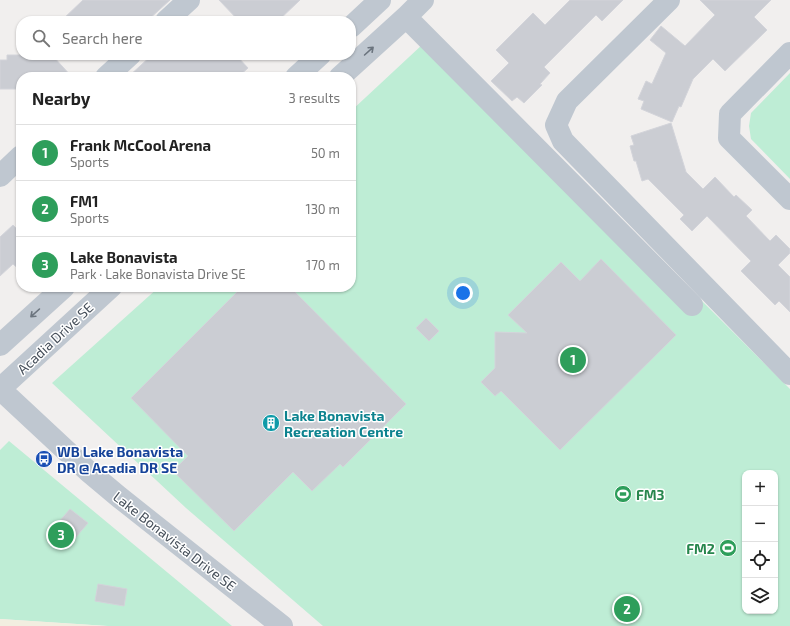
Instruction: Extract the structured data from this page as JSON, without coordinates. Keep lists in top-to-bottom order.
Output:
{
  "streets": {
    "street": ["Acadia Drive SE", "Lake Bonavista Drive SE"]
  },
  "crossings": [
    ["Acadia Drive SE", "Lake Bonavista Drive SE"]
  ],
  "places": {
    "building": ["Lake Bonavista Recreation Centre"],
    "bus stop": ["WB Lake Bonavista DR @ Acadia DR SE"],
    "sports": ["FM3", "FM2"]
  },
  "page": {
    "search": "Search here",
    "heading": ["Nearby", "3 results"],
    "list": [
      {
        "mark": "1",
        "name": "Frank McCool Arena",
        "note": "Sports",
        "value": "50 m"
      },
      {
        "mark": "2",
        "name": "FM1",
        "note": "Sports",
        "value": "130 m"
      },
      {
        "mark": "3",
        "name": "Lake Bonavista",
        "note": "Park · Lake Bonavista Drive SE",
        "value": "170 m"
      }
    ],
    "pins": ["1", "3", "2"],
    "map_buttons": ["+", "−"]
  }
}
